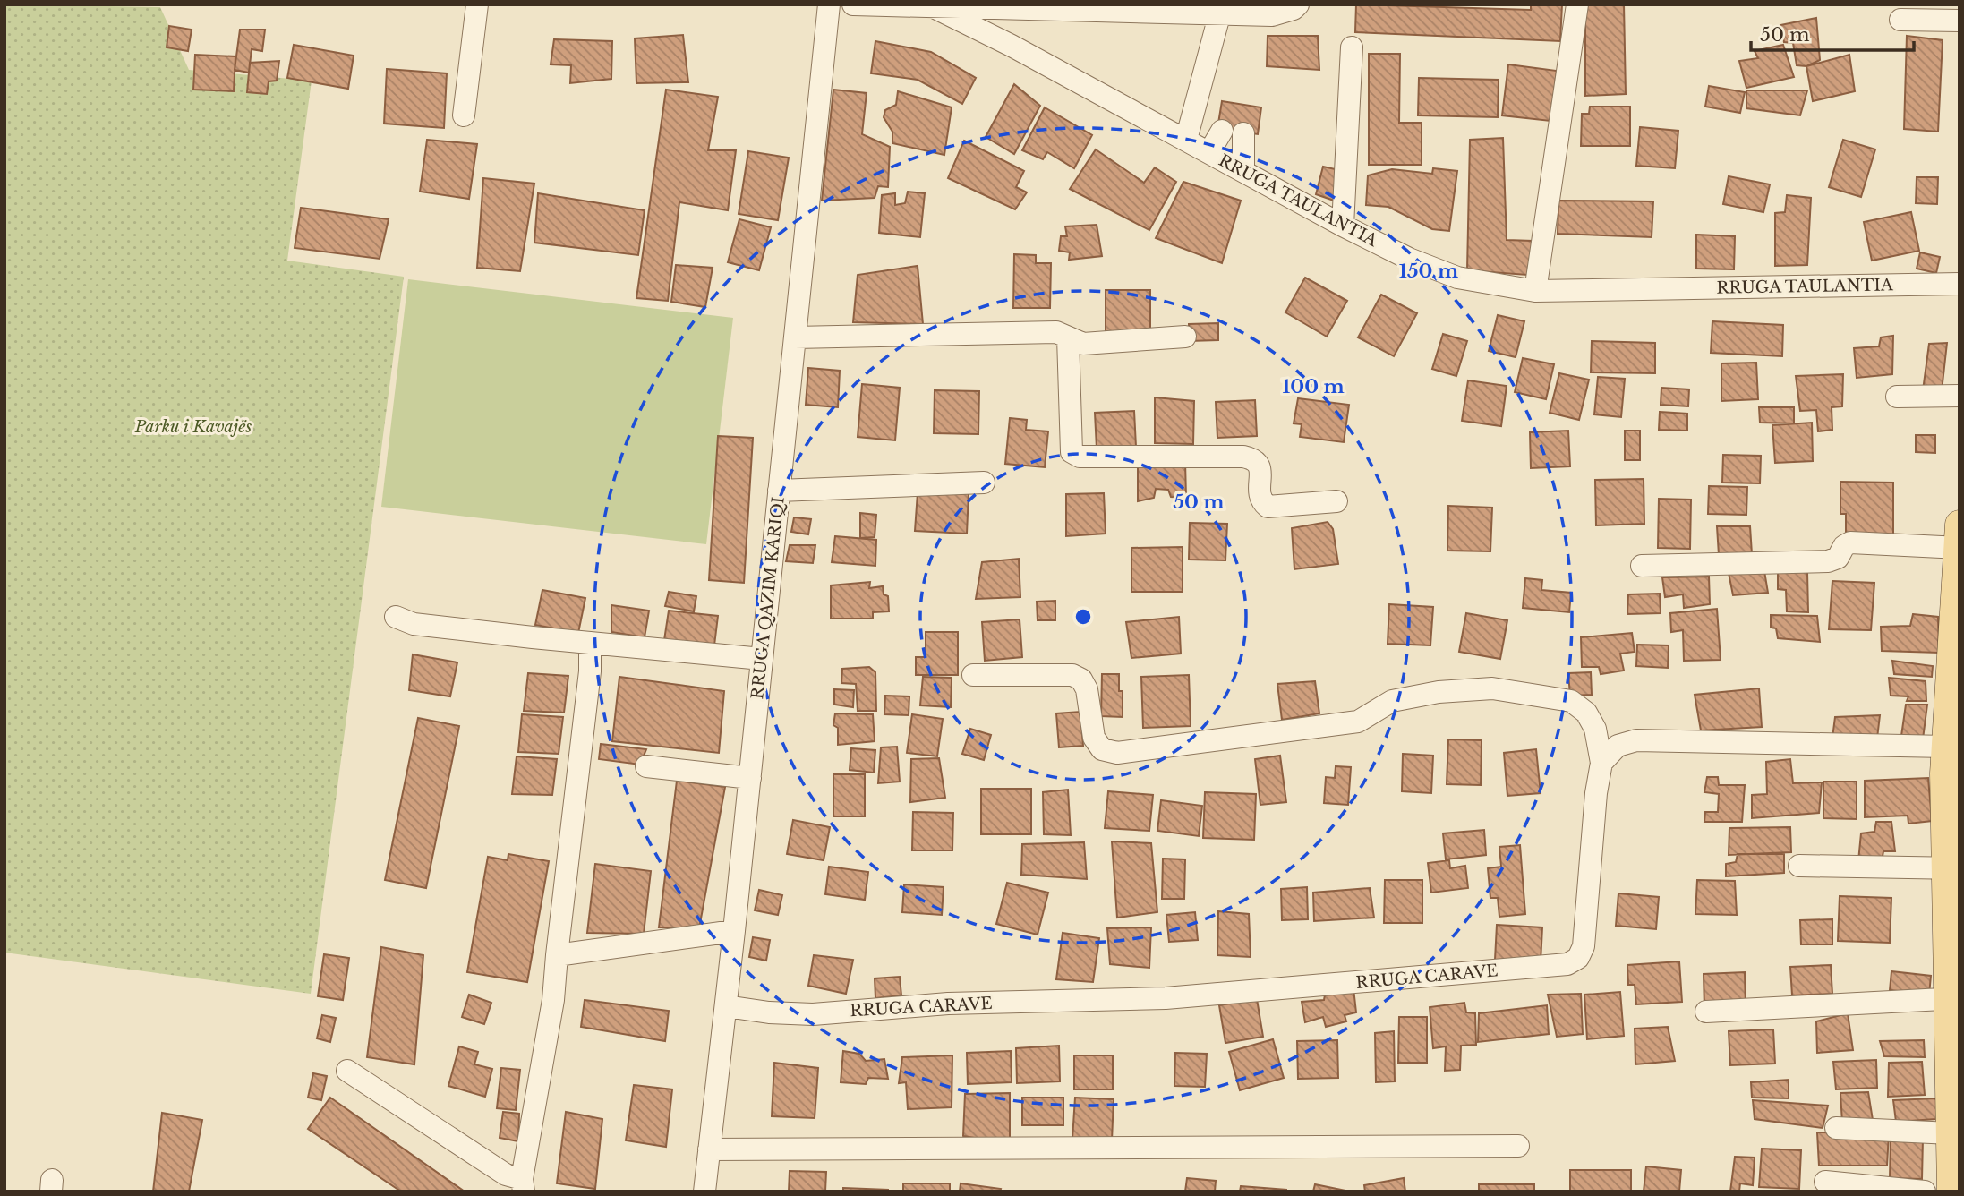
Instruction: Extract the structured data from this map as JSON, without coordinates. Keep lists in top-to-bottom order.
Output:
{
  "streets": {
    "street": ["RRUGA TAULANTIA", "RRUGA QAZIM KARIQI", "RRUGA CARAVE"]
  },
  "crossings": [
    ["RRUGA QAZIM KARIQI", "RRUGA CARAVE"]
  ],
  "parks": ["Parku i Kavajës"],
  "scale_bar": "50 m",
  "rings": ["150 m", "100 m", "50 m"]
}
